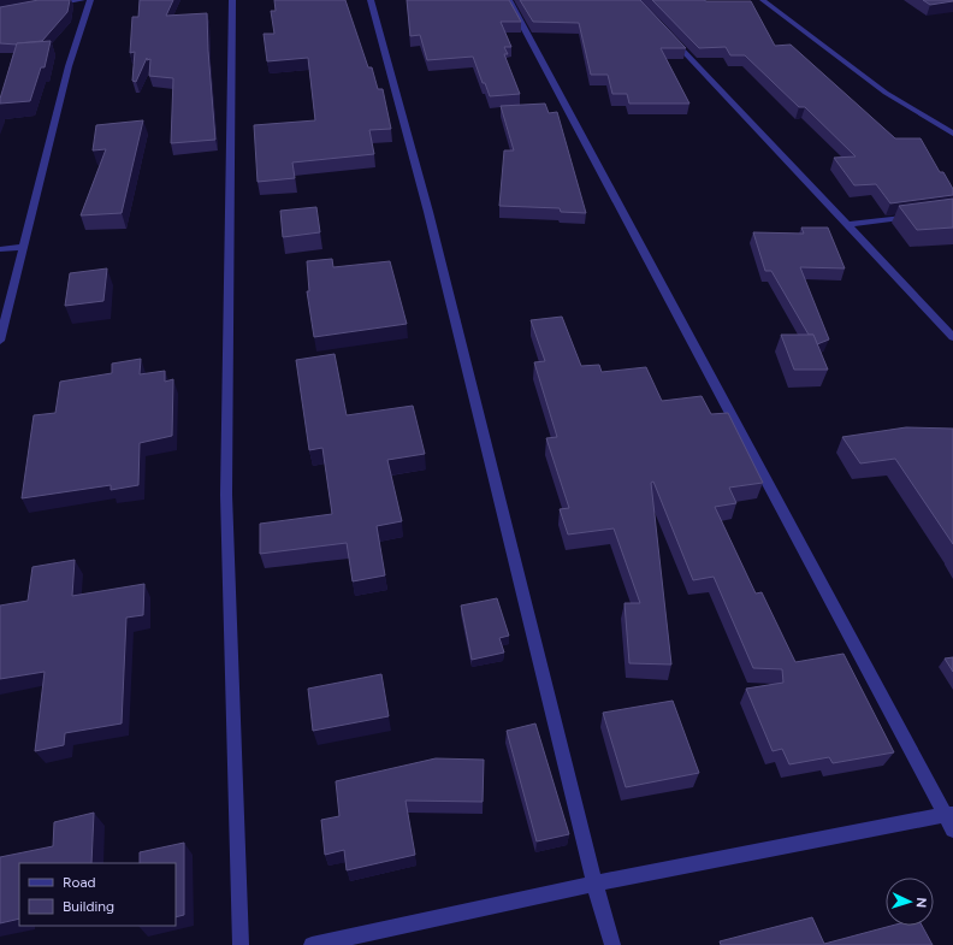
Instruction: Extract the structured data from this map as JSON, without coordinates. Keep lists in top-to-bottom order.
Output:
{
  "legend": ["Road", "Building"],
  "north": "right"
}
